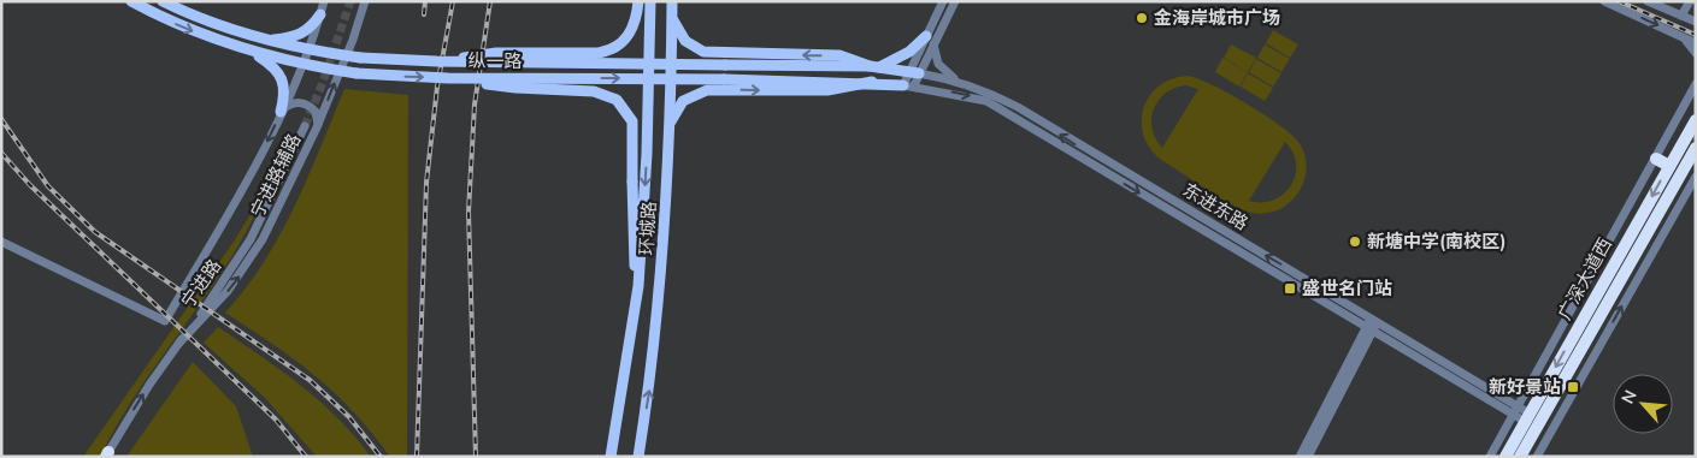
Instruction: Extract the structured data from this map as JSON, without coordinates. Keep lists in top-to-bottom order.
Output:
{
  "streets": {
    "highway": ["广深大道西"],
    "main road": ["纵一路", "东进东路", "环城路"],
    "street": ["宁进路辅路", "宁进路"]
  },
  "crossings": [
    ["纵一路", "宁进路辅路"],
    ["纵一路", "东进东路"],
    ["宁进路辅路", "宁进路"],
    ["东进东路", "广深大道西"]
  ],
  "places": {
    "other": ["金海岸城市广场", "新塘中学(南校区)"],
    "transit": ["盛世名门站", "新好景站"]
  },
  "north": "top left"
}
